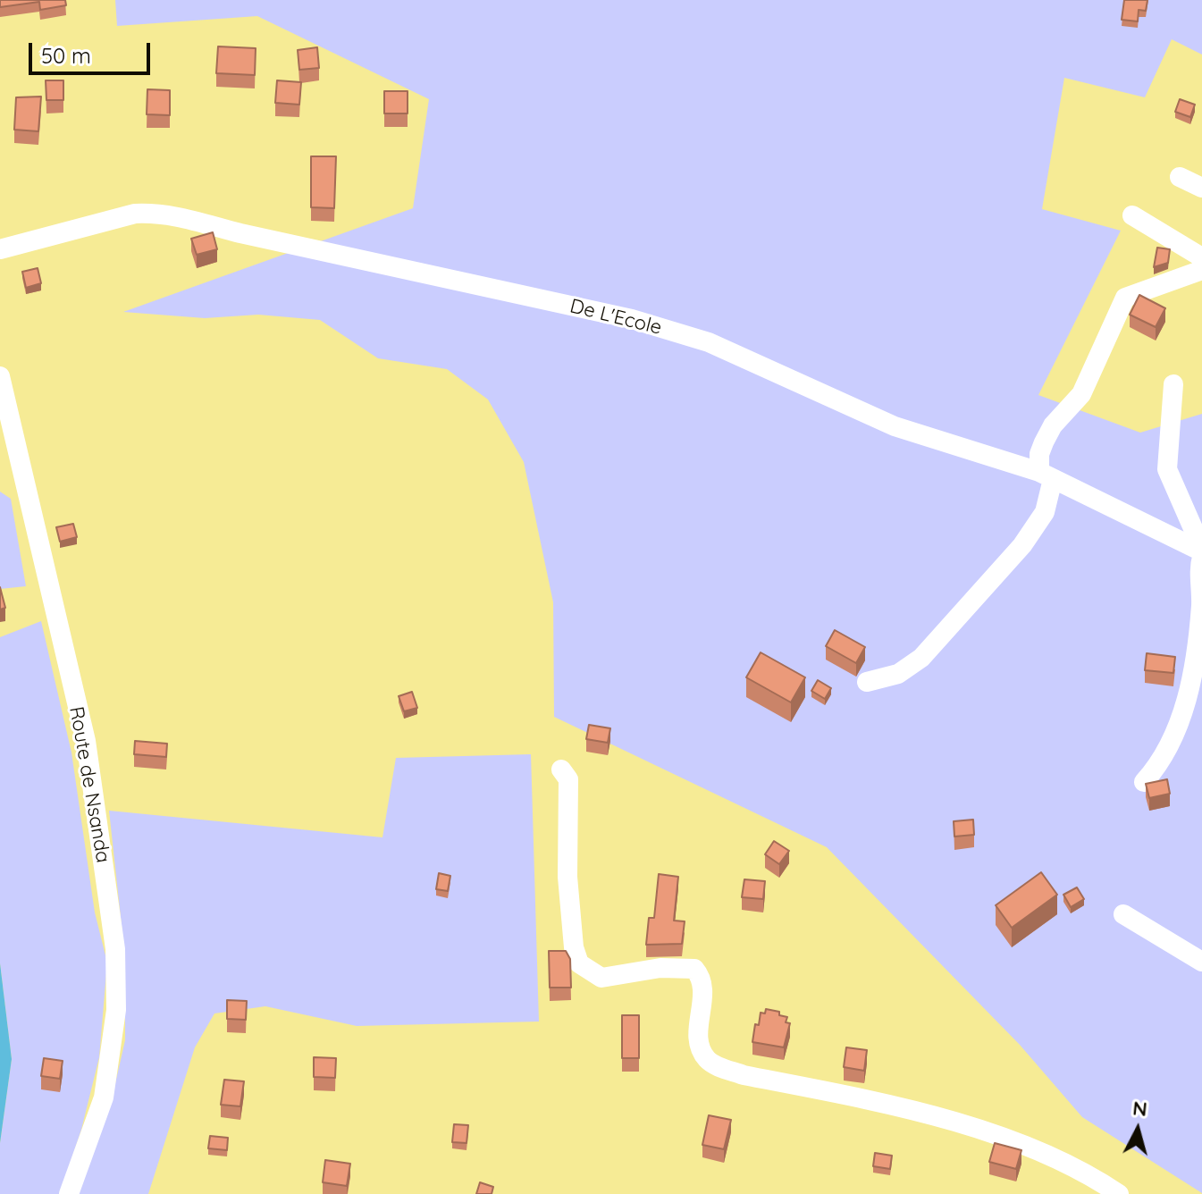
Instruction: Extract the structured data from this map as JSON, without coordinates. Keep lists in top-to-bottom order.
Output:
{
  "streets": {
    "street": ["De L'Ecole", "Route de Nsanda"]
  },
  "scale_bar": "50 m",
  "north": "top"
}
